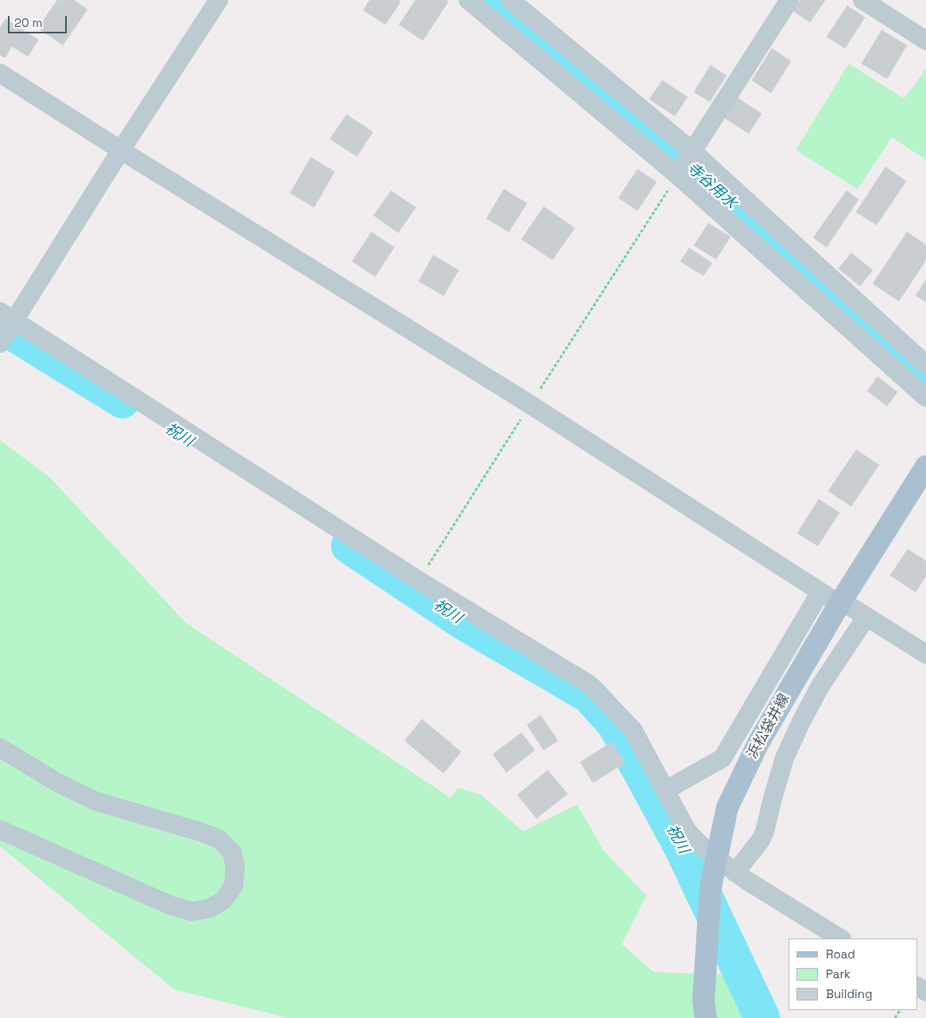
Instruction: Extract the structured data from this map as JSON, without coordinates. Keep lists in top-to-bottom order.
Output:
{
  "streets": {
    "main road": ["浜松袋井線"]
  },
  "water": ["寺谷用水", "祝川"],
  "legend": ["Road", "Park", "Building"],
  "scale_bar": "20 m"
}
